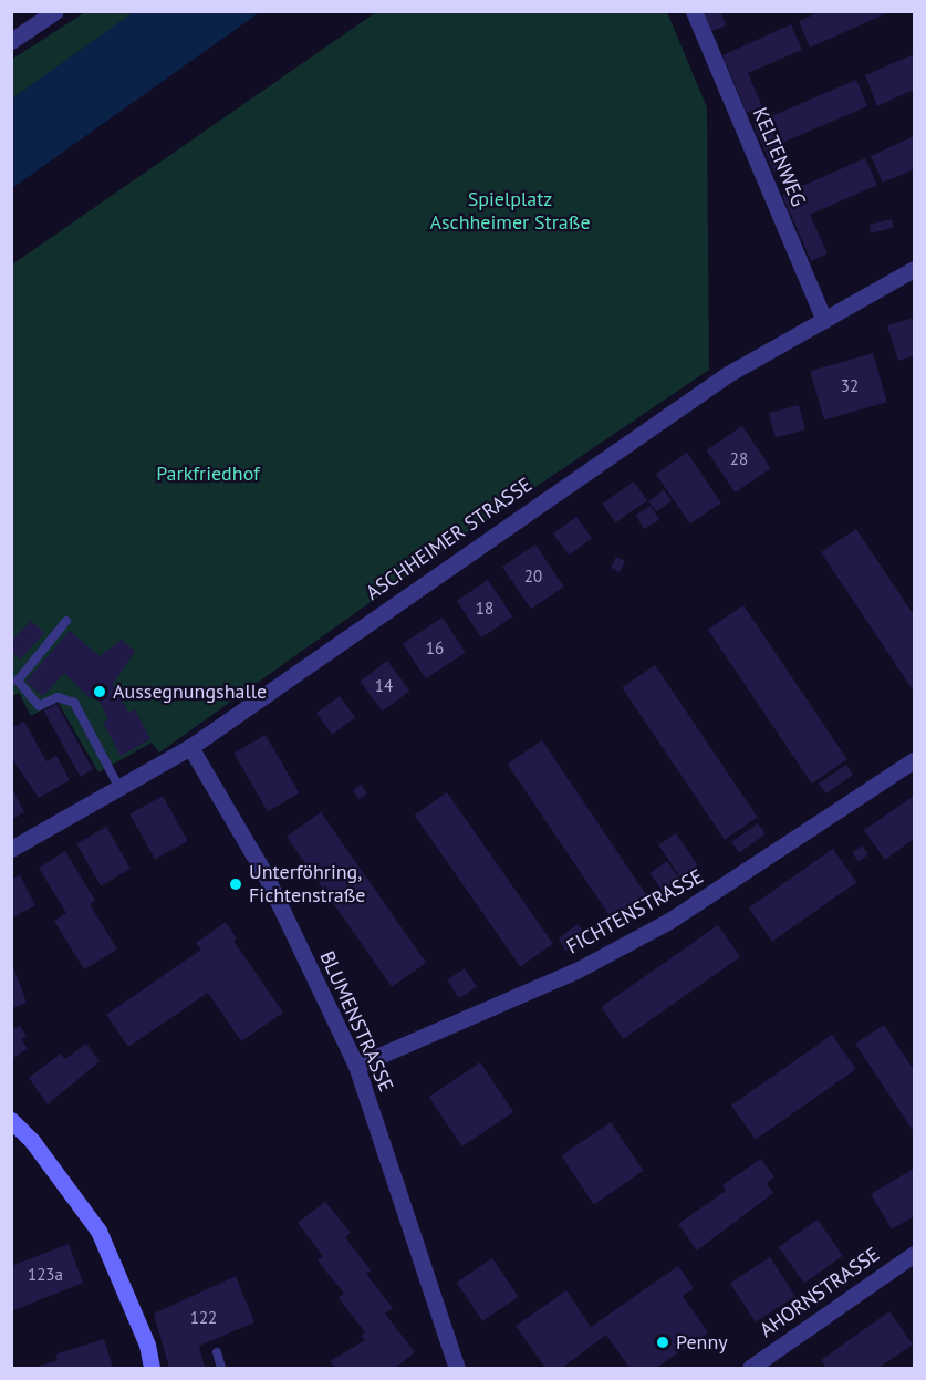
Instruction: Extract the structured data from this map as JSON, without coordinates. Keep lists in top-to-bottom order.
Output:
{
  "streets": {
    "street": [
      "KELTENWEG",
      "ASCHHEIMER STRASSE",
      "FICHTENSTRASSE",
      "BLUMENSTRASSE",
      "AHORNSTRASSE"
    ]
  },
  "crossings": [
    ["KELTENWEG", "ASCHHEIMER STRASSE"],
    ["ASCHHEIMER STRASSE", "BLUMENSTRASSE"],
    ["FICHTENSTRASSE", "BLUMENSTRASSE"]
  ],
  "parks": ["Spielplatz Aschheimer Straße", "Parkfriedhof"],
  "places": ["Aussegnungshalle", "Unterföhring, Fichtenstraße", "Penny"],
  "house_numbers": [
    "32",
    "28",
    "20",
    "18",
    "16",
    "14",
    "123a",
    "122"
  ]
}
